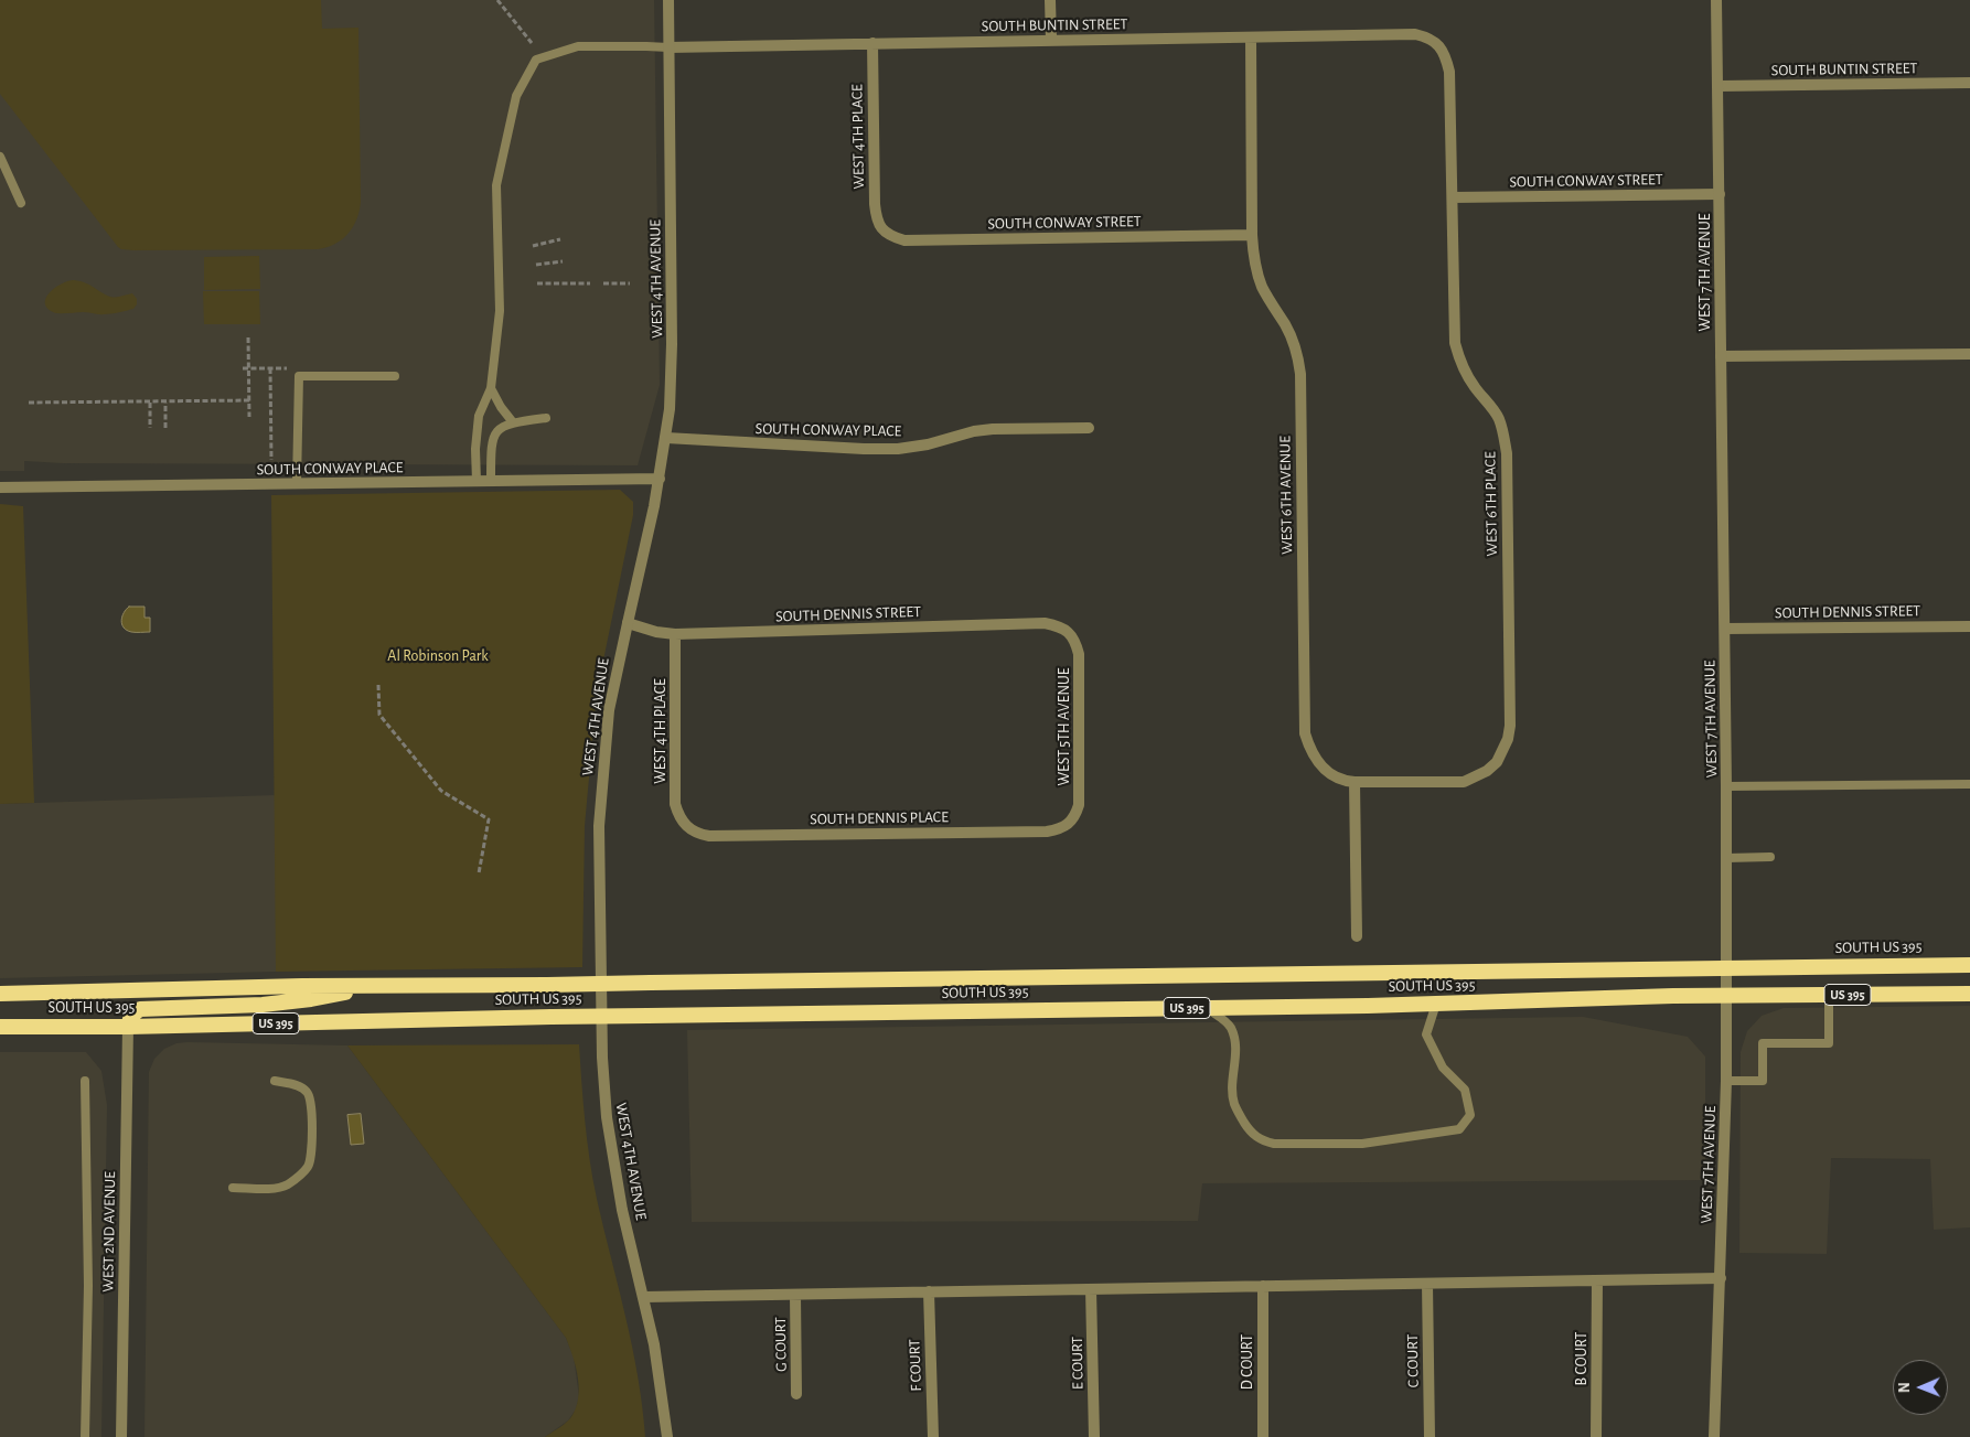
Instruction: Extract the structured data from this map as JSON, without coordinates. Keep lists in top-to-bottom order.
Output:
{
  "streets": {
    "highway": ["SOUTH US 395", "US 395"],
    "street": [
      "SOUTH BUNTIN STREET",
      "WEST 4TH PLACE",
      "SOUTH CONWAY STREET",
      "WEST 7TH AVENUE",
      "WEST 4TH AVENUE",
      "SOUTH CONWAY PLACE",
      "WEST 6TH AVENUE",
      "WEST 6TH PLACE",
      "SOUTH DENNIS STREET",
      "WEST 5TH AVENUE",
      "SOUTH DENNIS PLACE",
      "WEST 2ND AVENUE",
      "G COURT",
      "B COURT",
      "C COURT",
      "D COURT",
      "E COURT",
      "F COURT"
    ]
  },
  "crossings": [
    ["SOUTH BUNTIN STREET", "WEST 4TH PLACE"],
    ["SOUTH BUNTIN STREET", "WEST 7TH AVENUE"],
    ["SOUTH BUNTIN STREET", "WEST 4TH AVENUE"],
    ["SOUTH BUNTIN STREET", "WEST 6TH AVENUE"],
    ["SOUTH BUNTIN STREET", "WEST 6TH PLACE"],
    ["WEST 4TH PLACE", "SOUTH CONWAY STREET"],
    ["WEST 4TH PLACE", "SOUTH DENNIS STREET"],
    ["WEST 4TH PLACE", "SOUTH DENNIS PLACE"],
    ["SOUTH CONWAY STREET", "WEST 7TH AVENUE"],
    ["SOUTH CONWAY STREET", "WEST 6TH AVENUE"],
    ["SOUTH CONWAY STREET", "WEST 6TH PLACE"],
    ["WEST 7TH AVENUE", "SOUTH DENNIS STREET"],
    ["WEST 7TH AVENUE", "SOUTH US 395"],
    ["WEST 4TH AVENUE", "SOUTH CONWAY PLACE"],
    ["WEST 4TH AVENUE", "SOUTH DENNIS STREET"],
    ["WEST 6TH AVENUE", "WEST 6TH PLACE"],
    ["SOUTH DENNIS STREET", "WEST 5TH AVENUE"],
    ["WEST 5TH AVENUE", "SOUTH DENNIS PLACE"],
    ["SOUTH US 395", "WEST 2ND AVENUE"]
  ],
  "parks": ["Al Robinson Park"],
  "north": "left"
}
